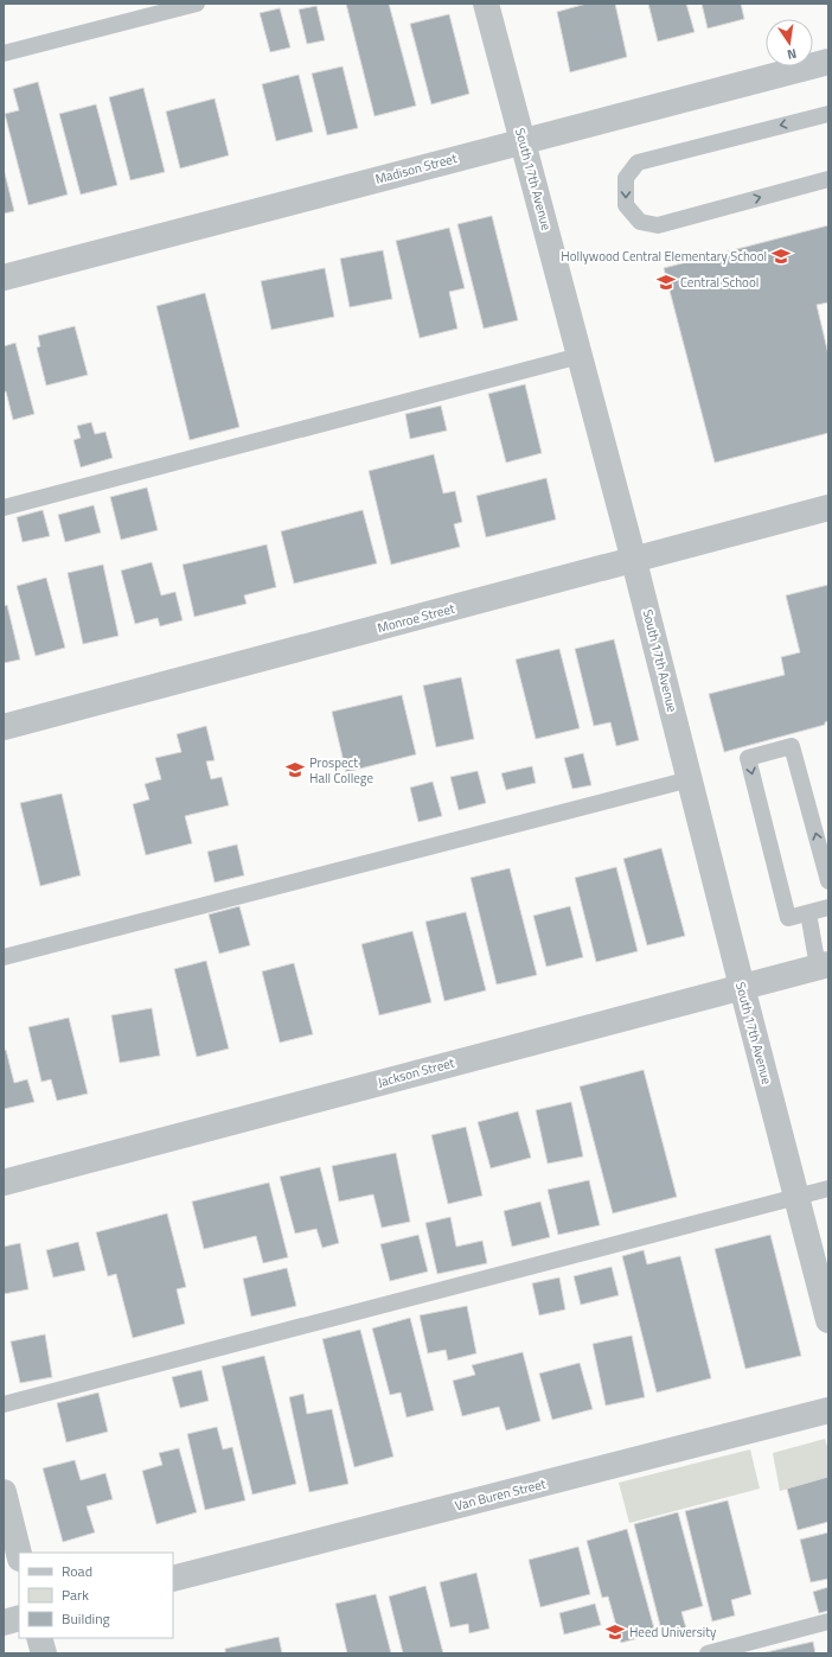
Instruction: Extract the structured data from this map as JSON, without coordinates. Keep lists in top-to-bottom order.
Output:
{
  "streets": {
    "street": [
      "Madison Street",
      "South 17th Avenue",
      "Monroe Street",
      "Jackson Street",
      "Van Buren Street"
    ]
  },
  "crossings": [
    ["Madison Street", "South 17th Avenue"],
    ["South 17th Avenue", "Monroe Street"],
    ["South 17th Avenue", "Jackson Street"]
  ],
  "places": {
    "school or university": [
      "Hollywood Central Elementary School",
      "Central School",
      "Prospect Hall College",
      "Heed University"
    ]
  },
  "legend": ["Road", "Park", "Building"],
  "north": "bottom"
}
